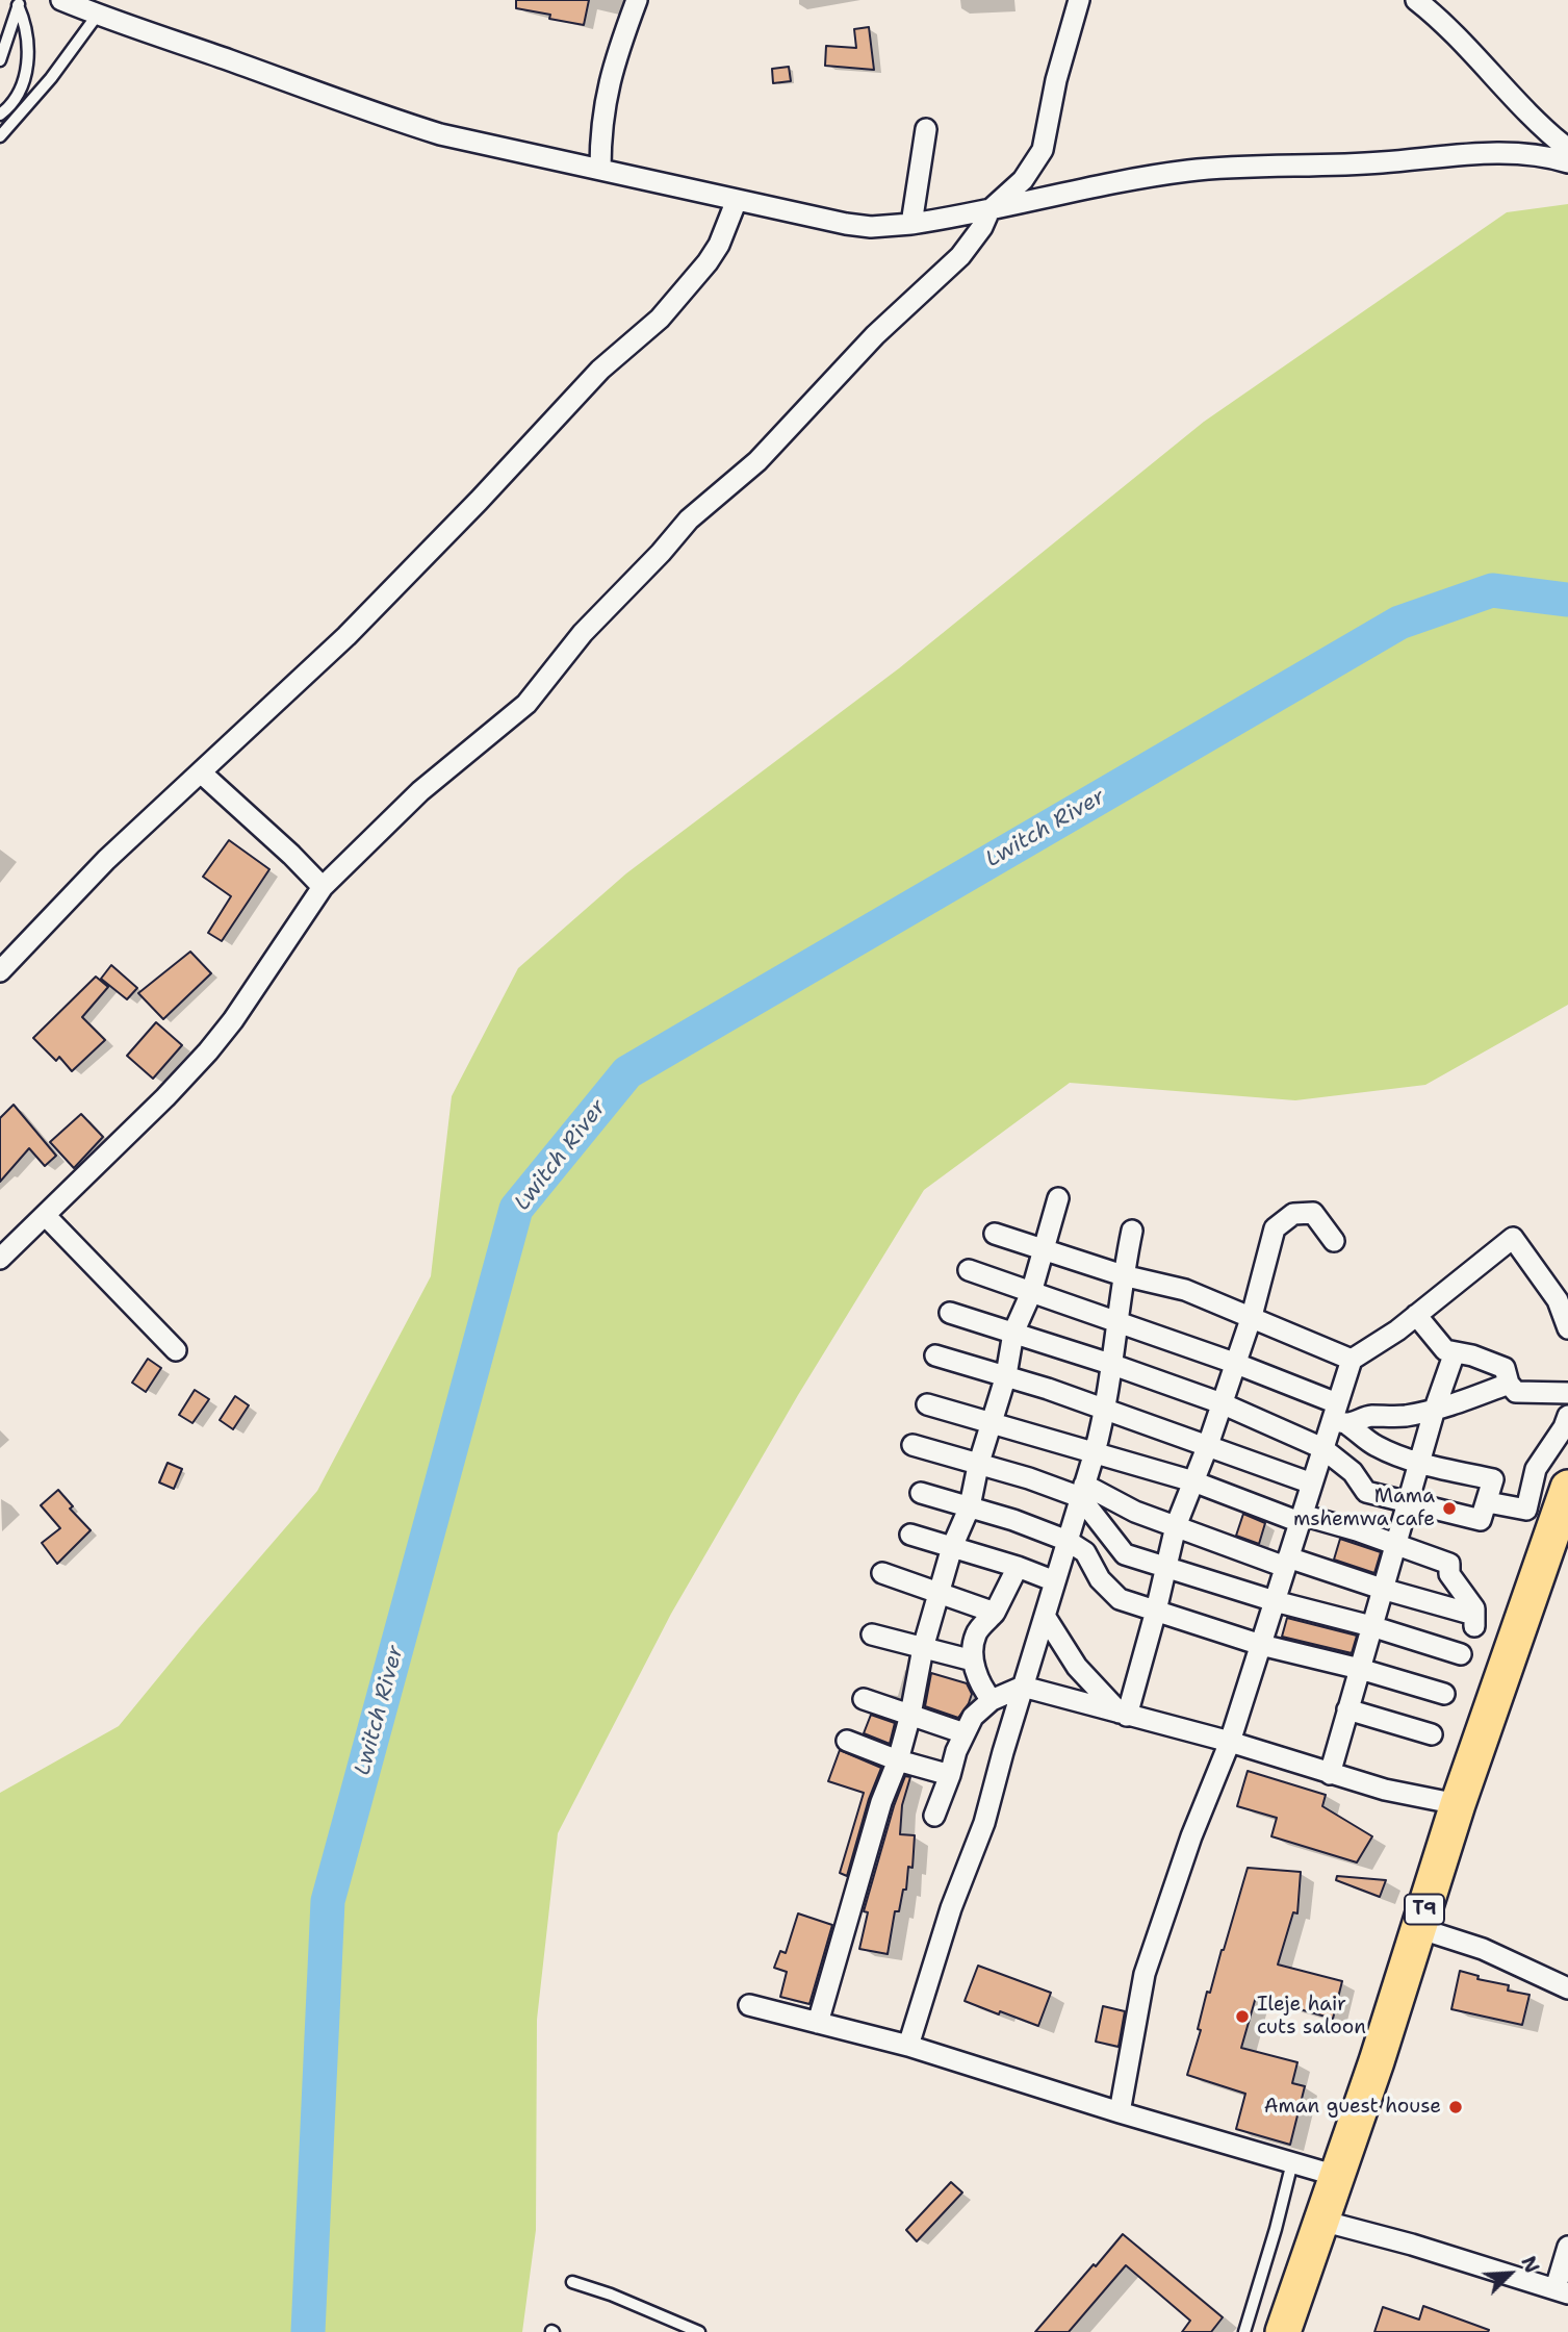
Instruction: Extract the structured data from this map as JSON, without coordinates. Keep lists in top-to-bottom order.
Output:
{
  "streets": {
    "highway": ["T9"]
  },
  "water": ["Lwitch River"],
  "places": ["Mama mshemwa cafe", "Ileje hair cuts saloon", "Aman guest house"],
  "north": "top right"
}
